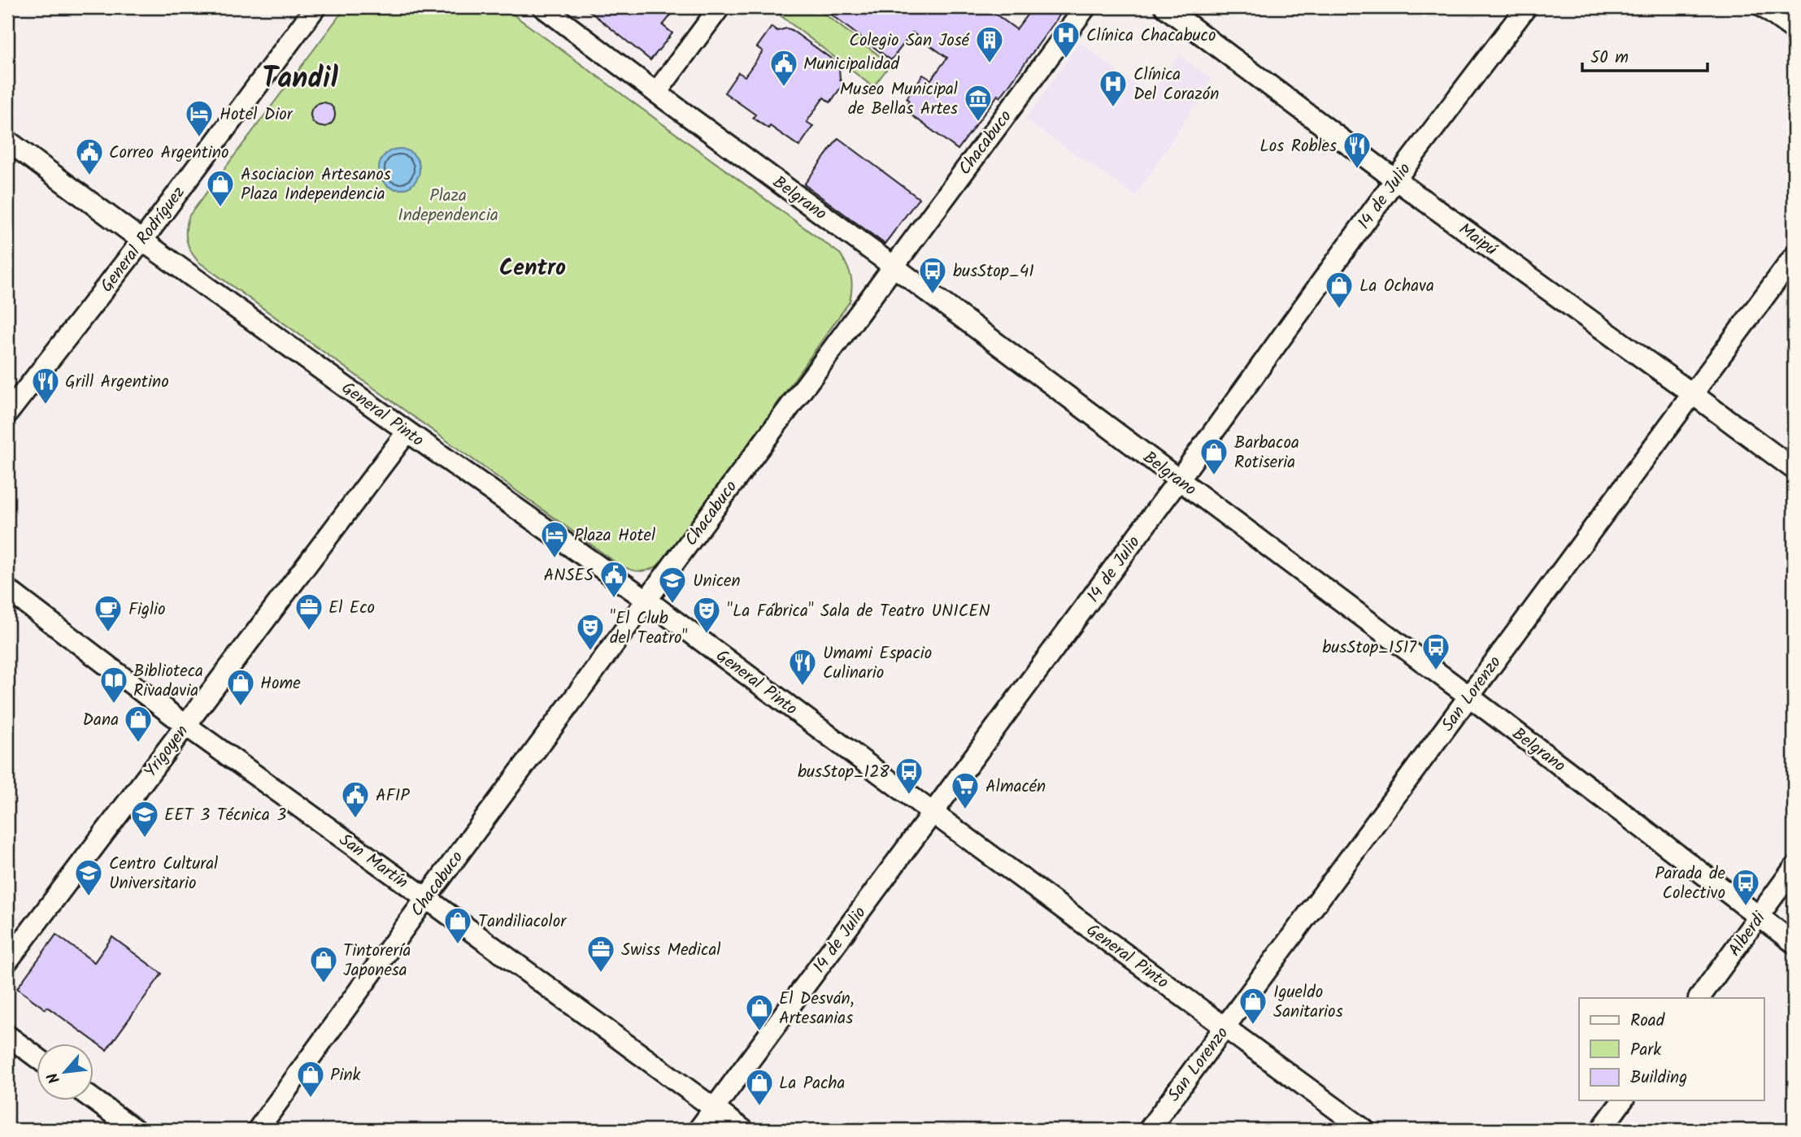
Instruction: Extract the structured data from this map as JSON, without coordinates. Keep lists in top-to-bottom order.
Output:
{
  "streets": {
    "street": [
      "Chacabuco",
      "14 de Julio",
      "Belgrano",
      "General Rodríguez",
      "Maipú",
      "General Pinto",
      "San Lorenzo",
      "Yrigoyen",
      "San Martín",
      "Alberdi"
    ]
  },
  "crossings": [
    ["Chacabuco", "Belgrano"],
    ["Chacabuco", "General Pinto"],
    ["Chacabuco", "San Martín"],
    ["14 de Julio", "Belgrano"],
    ["14 de Julio", "Maipú"],
    ["14 de Julio", "General Pinto"],
    ["14 de Julio", "San Martín"],
    ["Belgrano", "San Lorenzo"],
    ["Belgrano", "Alberdi"],
    ["General Rodríguez", "General Pinto"],
    ["Maipú", "San Lorenzo"],
    ["General Pinto", "San Lorenzo"],
    ["General Pinto", "Yrigoyen"],
    ["Yrigoyen", "San Martín"]
  ],
  "districts": ["Tandil", "Centro"],
  "parks": ["Plaza Independencia"],
  "places": {
    "hospital": ["Clínica Chacabuco", "Clínica Del Corazón"],
    "building": ["Colegio San José"],
    "public building": [
      "Municipalidad",
      "Correo Argentino",
      "ANSES",
      "AFIP"
    ],
    "museum": ["Museo Municipal de Bellas Artes"],
    "hotel": ["Hotel Dior", "Plaza Hotel"],
    "restaurant": ["Los Robles", "Grill Argentino", "Umami Espacio Culinario"],
    "shop": [
      "Asociacion Artesanos Plaza Independencia",
      "La Ochava",
      "Barbacoa Rotiseria",
      "Home",
      "Dana",
      "Tandiliacolor",
      "Tintorería Japonesa",
      "Igueldo Sanitarios",
      "El Desván, Artesanias",
      "Pink",
      "La Pacha"
    ],
    "bus stop": [
      "busStop_41",
      "busStop_1517",
      "busStop_128",
      "Parada de Colectivo"
    ],
    "school or university": ["Unicen", "EET 3 Técnica 3", "Centro Cultural Universitario"],
    "office": ["El Eco", "Swiss Medical"],
    "cafe": ["Figlio"],
    "theatre": ["\"La Fábrica\" Sala de Teatro UNICEN", "\"El Club del Teatro\""],
    "library": ["Biblioteca Rivadavia"],
    "supermarket": ["Almacén"]
  },
  "legend": ["Road", "Park", "Building"],
  "scale_bar": "50 m",
  "north": "bottom left"
}
